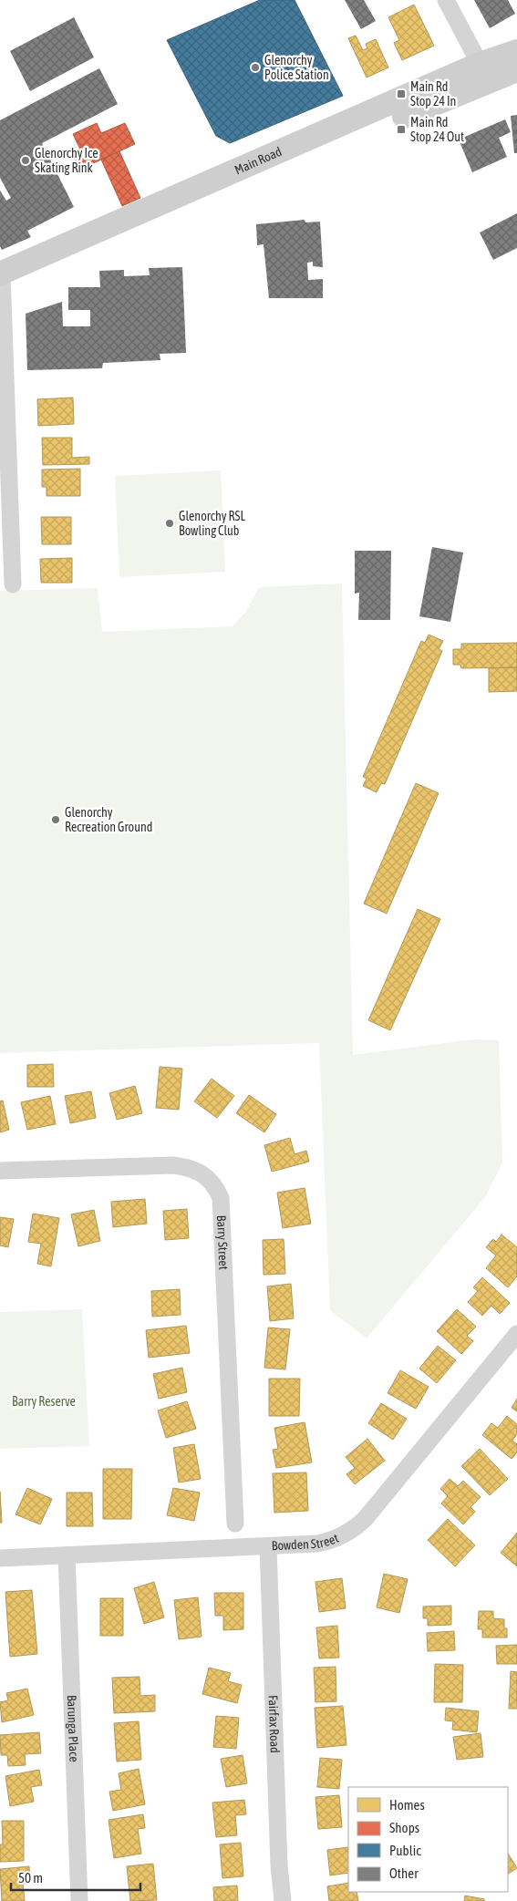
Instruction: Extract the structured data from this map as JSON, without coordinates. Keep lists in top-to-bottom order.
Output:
{
  "streets": {
    "main road": ["Main Road"],
    "street": [
      "Barry Street",
      "Bowden Street",
      "Fairfax Road",
      "Barunga Place"
    ]
  },
  "crossings": [
    ["Bowden Street", "Fairfax Road"],
    ["Bowden Street", "Barunga Place"]
  ],
  "parks": ["Barry Reserve"],
  "places": {
    "other": [
      "Glenorchy Police Station",
      "Glenorchy Ice Skating Rink",
      "Glenorchy RSL Bowling Club",
      "Glenorchy Recreation Ground"
    ],
    "transit": ["Main Rd Stop 24 In", "Main Rd Stop 24 Out"]
  },
  "legend": [
    "Homes",
    "Shops",
    "Public",
    "Other"
  ],
  "scale_bar": "50 m"
}
